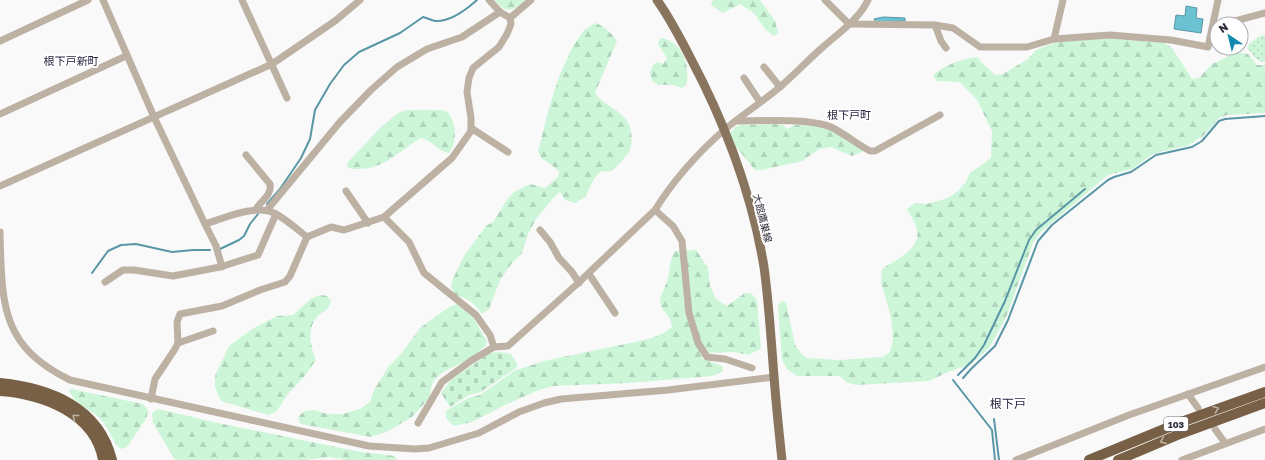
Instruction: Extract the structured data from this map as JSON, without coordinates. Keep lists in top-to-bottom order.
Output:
{
  "streets": {
    "highway": ["103"],
    "main road": ["大館鷹巣線"]
  },
  "districts": ["根下戸新町", "根下戸町", "根下戸"],
  "north": "top left"
}
